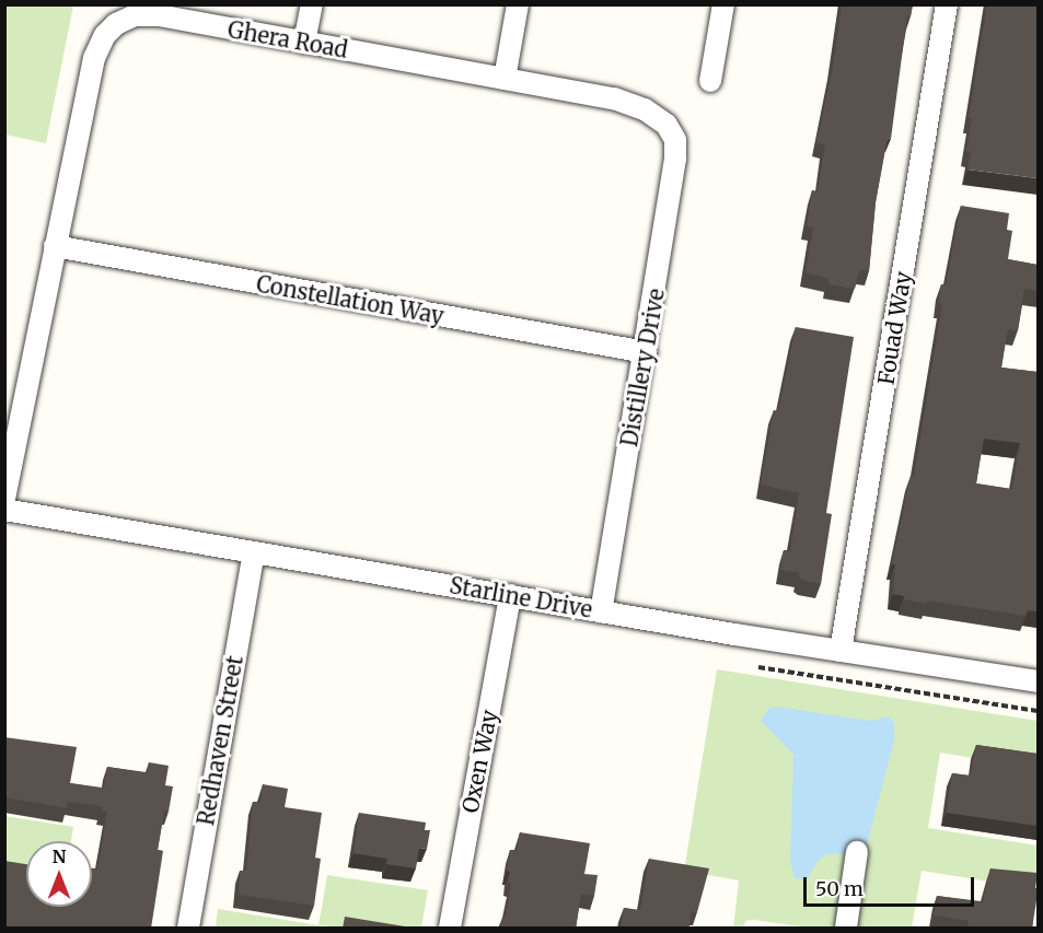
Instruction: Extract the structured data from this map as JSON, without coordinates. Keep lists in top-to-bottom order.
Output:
{
  "streets": {
    "street": [
      "Ghera Road",
      "Constellation Way",
      "Fouad Way",
      "Distillery Drive",
      "Starline Drive",
      "Redhaven Street",
      "Oxen Way"
    ]
  },
  "crossings": [
    ["Ghera Road", "Constellation Way"],
    ["Ghera Road", "Distillery Drive"],
    ["Constellation Way", "Distillery Drive"],
    ["Fouad Way", "Starline Drive"],
    ["Distillery Drive", "Starline Drive"],
    ["Starline Drive", "Redhaven Street"],
    ["Starline Drive", "Oxen Way"]
  ],
  "scale_bar": "50 m",
  "north": "top"
}
